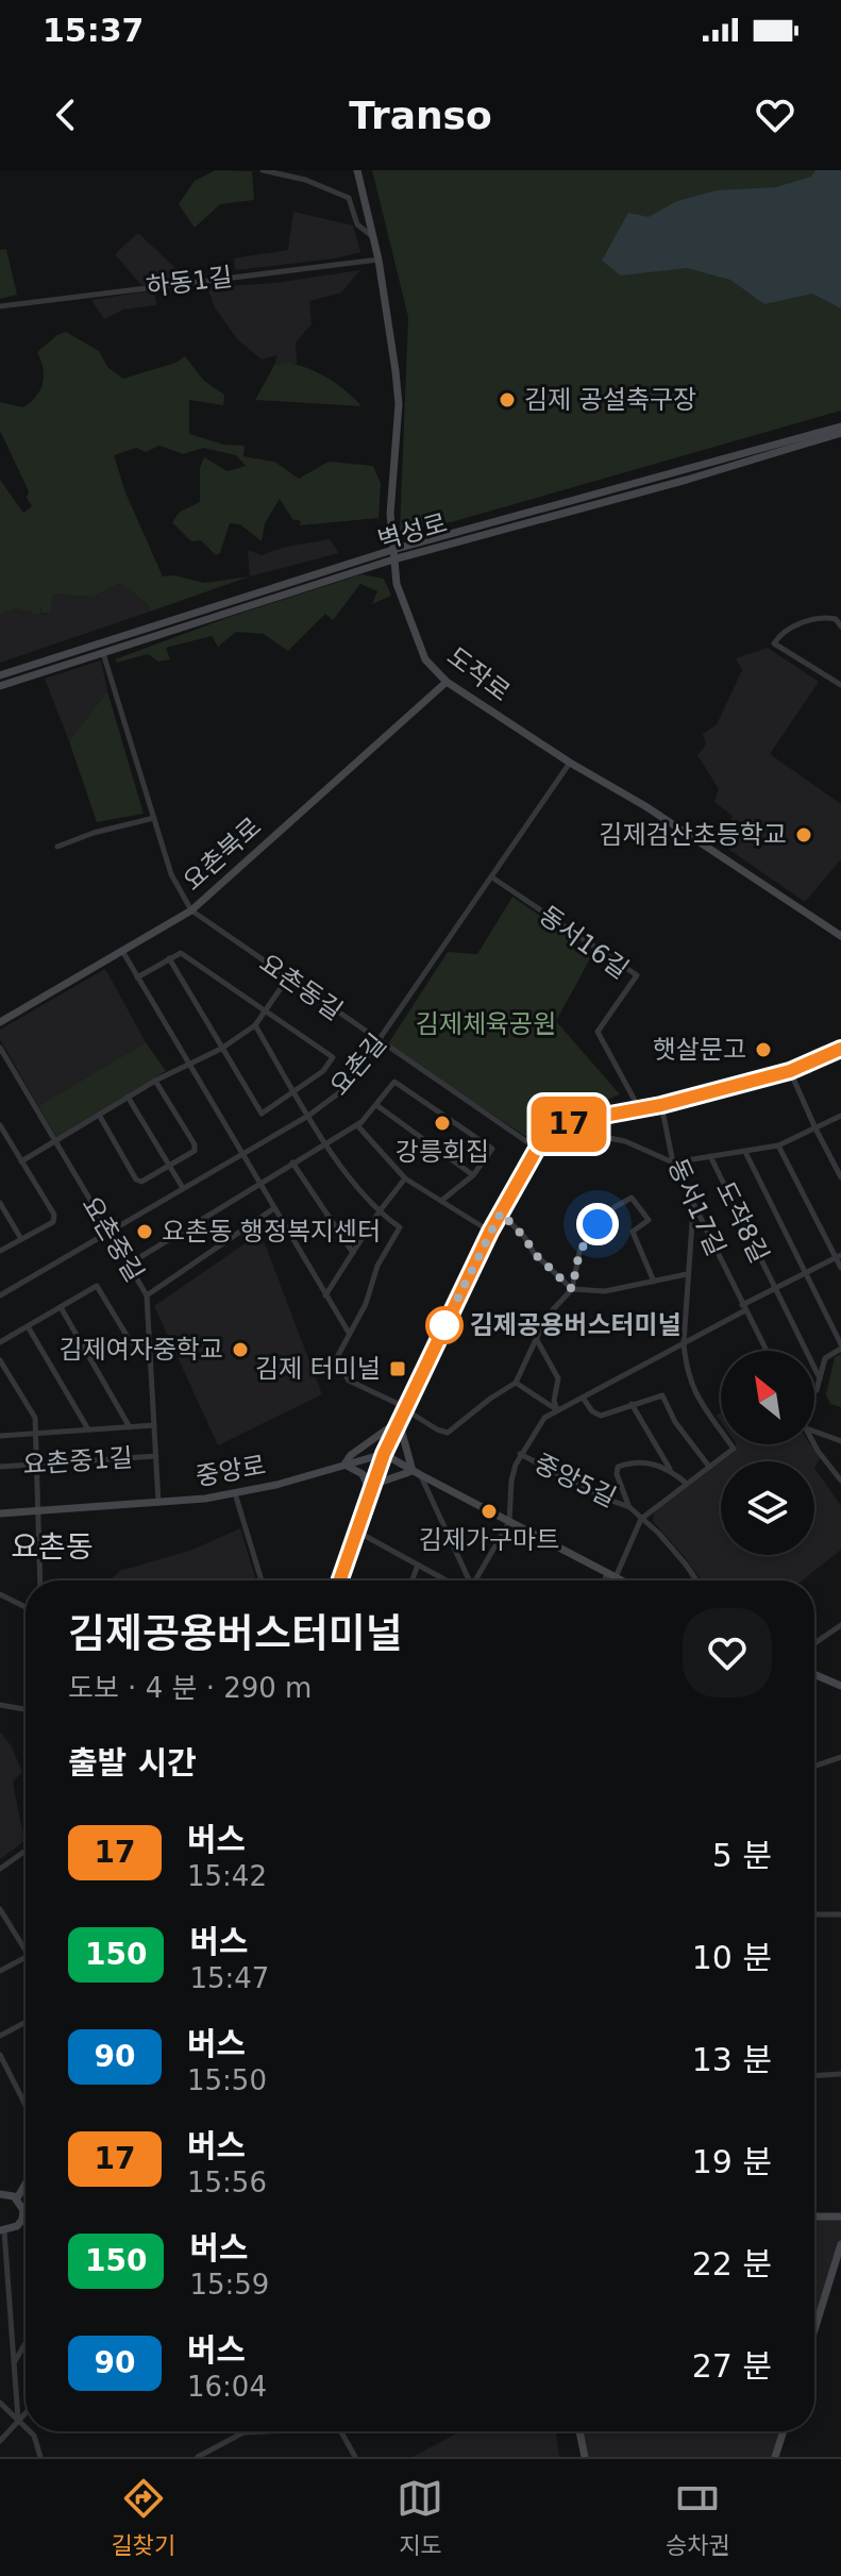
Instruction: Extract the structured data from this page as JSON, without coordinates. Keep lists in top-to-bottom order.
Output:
{
  "streets": {
    "main road": [
      "벽성로",
      "도작로",
      "요촌북로",
      "중앙로"
    ],
    "street": [
      "하동1길",
      "동서16길",
      "요촌동길",
      "요촌길",
      "동서17길",
      "도작8길",
      "요촌중길",
      "요촌중1길",
      "중앙5길"
    ]
  },
  "crossings": [
    ["하동1길", "도작로"],
    ["벽성로", "도작로"],
    ["도작로", "요촌북로"],
    ["도작로", "요촌길"],
    ["요촌북로", "요촌동길"],
    ["동서16길", "요촌길"],
    ["요촌동길", "요촌길"],
    ["요촌길", "요촌중길"],
    ["동서17길", "도작8길"],
    ["요촌중길", "요촌중1길"],
    ["요촌중길", "중앙로"]
  ],
  "districts": ["요촌동"],
  "parks": ["김제체육공원"],
  "places": {
    "other": [
      "김제 공설축구장",
      "김제검산초등학교",
      "햇살문고",
      "강릉회집",
      "요촌동 행정복지센터",
      "김제공용버스터미널",
      "김제여자중학교",
      "김제가구마트"
    ],
    "transit": ["김제 터미널"]
  },
  "lines": ["bus line 17"],
  "north": "top left",
  "page": {
    "status": "15:37",
    "header": "Transo",
    "on_map": "17",
    "heading": [
      ["김제공용버스터미널", "도보 · 4 분 · 290 m"],
      "출발 시간"
    ],
    "list": [
      {
        "mark": "17",
        "name": "버스",
        "note": "15:42",
        "value": "5 분"
      },
      {
        "mark": "150",
        "name": "버스",
        "note": "15:47",
        "value": "10 분"
      },
      {
        "mark": "90",
        "name": "버스",
        "note": "15:50",
        "value": "13 분"
      },
      {
        "mark": "17",
        "name": "버스",
        "note": "15:56",
        "value": "19 분"
      },
      {
        "mark": "150",
        "name": "버스",
        "note": "15:59",
        "value": "22 분"
      },
      {
        "mark": "90",
        "name": "버스",
        "note": "16:04",
        "value": "27 분"
      }
    ],
    "tabs": ["길찾기", "지도", "승차권"]
  }
}
